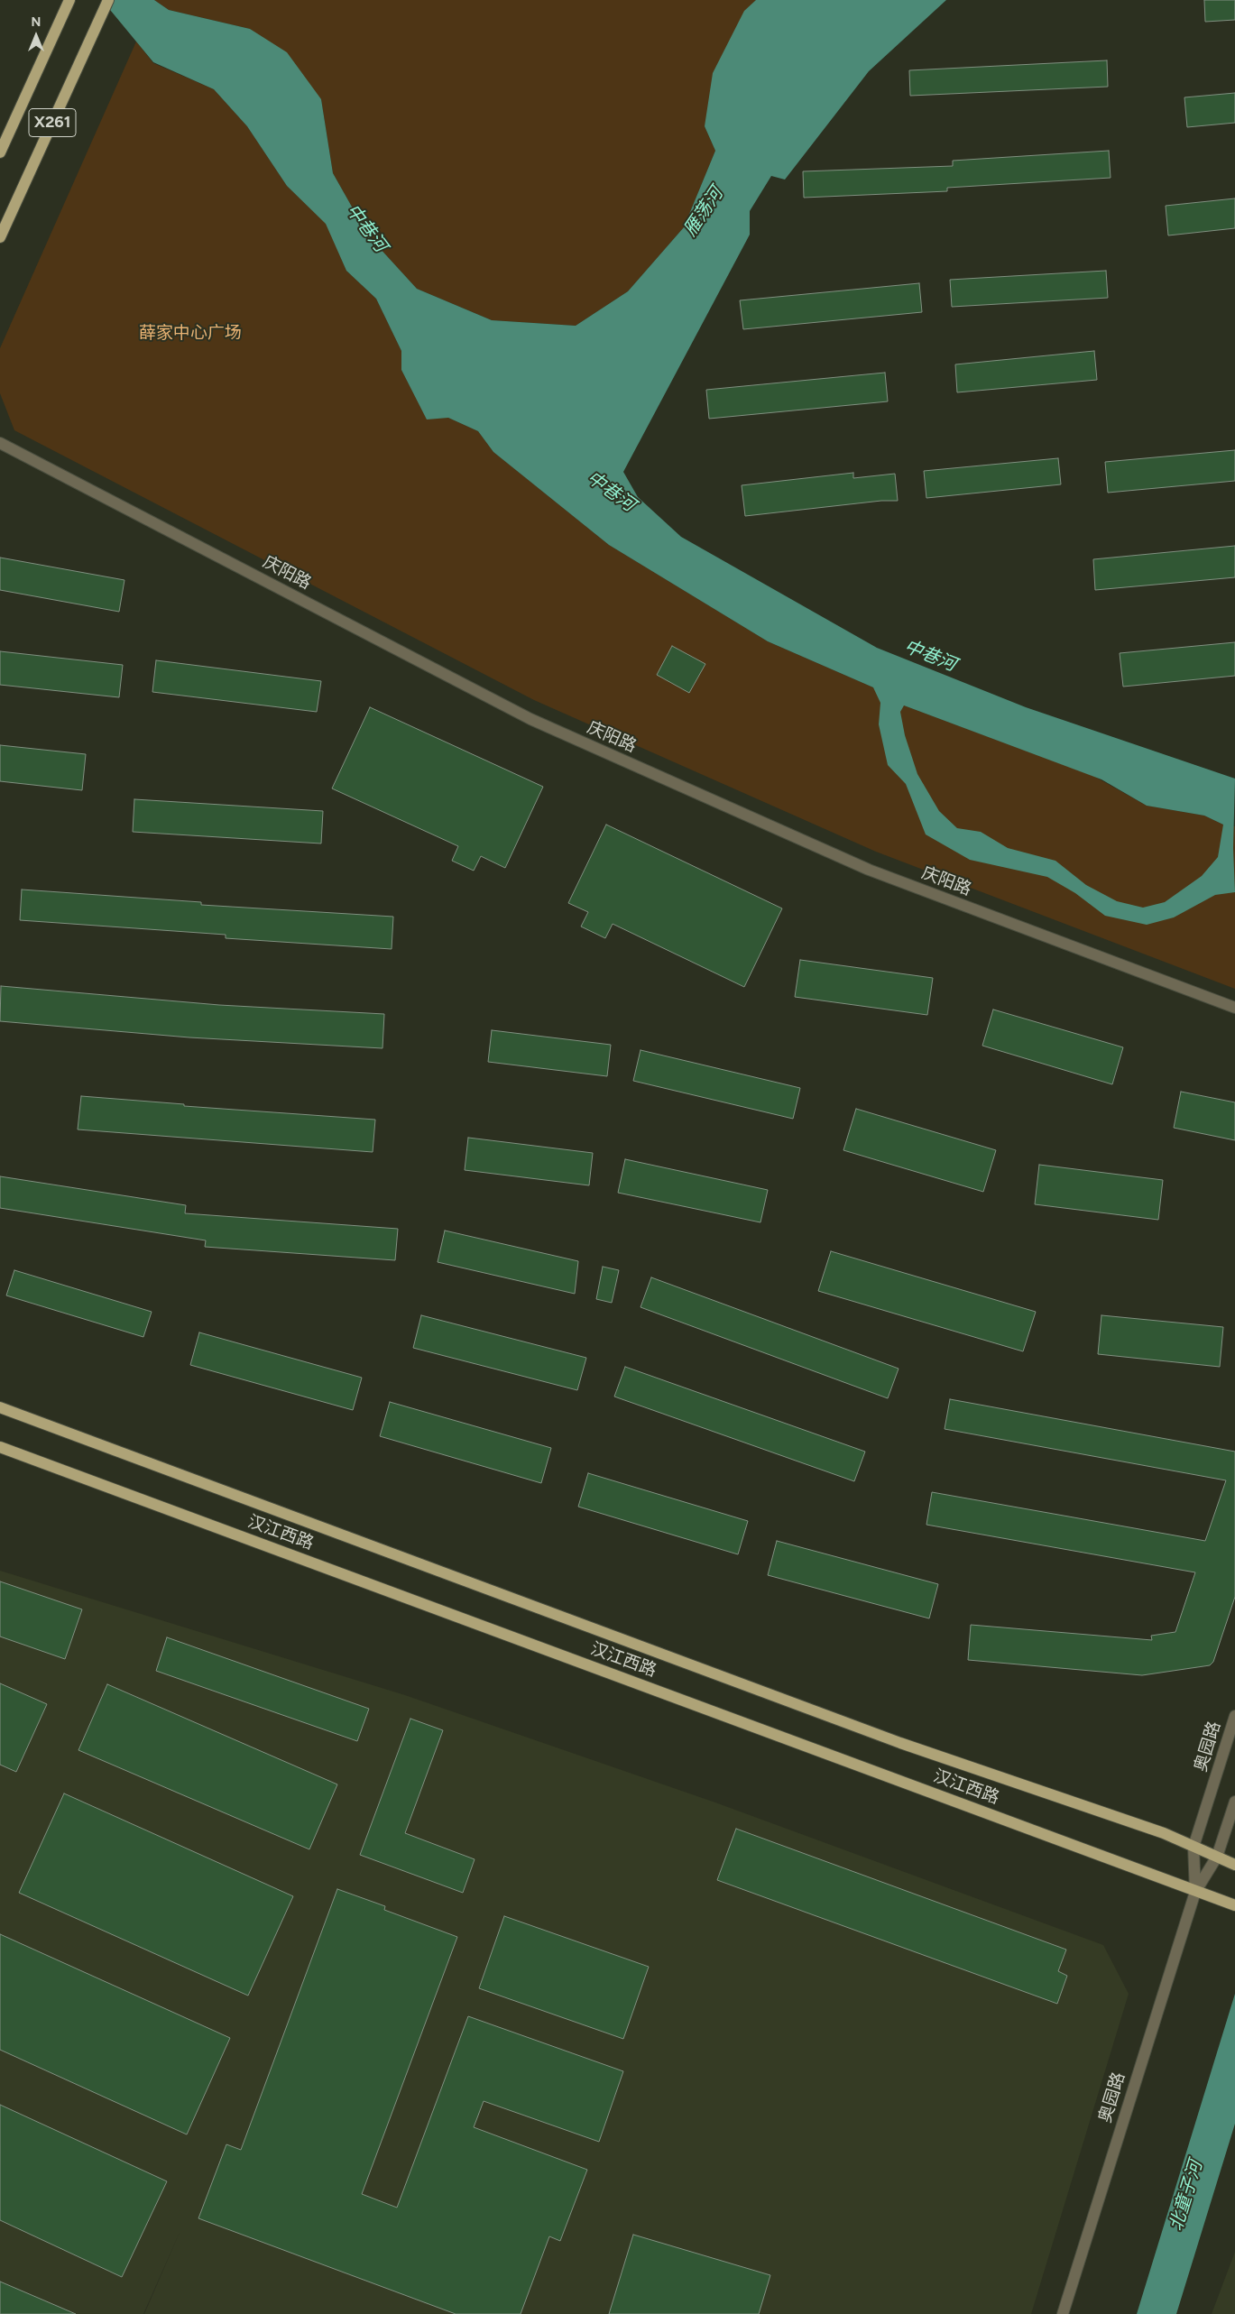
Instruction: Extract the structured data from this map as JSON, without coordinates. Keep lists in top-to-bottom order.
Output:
{
  "streets": {
    "main road": ["X261", "汉江西路"],
    "street": ["庆阳路", "奥园路"]
  },
  "crossings": [
    ["汉江西路", "奥园路"]
  ],
  "water": ["雁荡河", "中巷河", "北童子河"],
  "parks": ["薛家中心广场"],
  "north": "top"
}
